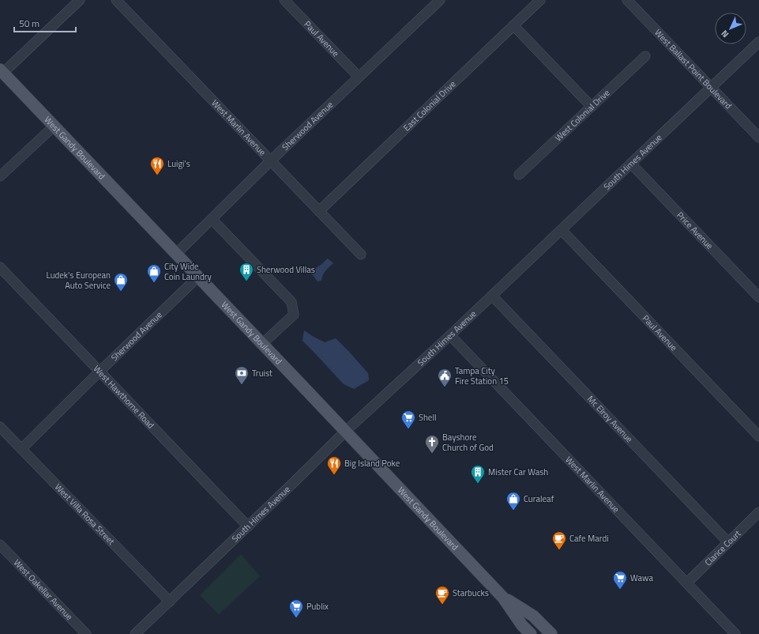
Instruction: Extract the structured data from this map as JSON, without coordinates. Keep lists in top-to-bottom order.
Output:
{
  "streets": {
    "main road": ["West Gandy Boulevard"],
    "street": [
      "Paul Avenue",
      "West Ballast Point Boulevard",
      "East Colonial Drive",
      "West Colonial Drive",
      "Sherwood Avenue",
      "West Marlin Avenue",
      "South Himes Avenue",
      "Price Avenue",
      "West Hawthorne Road",
      "Mc Elroy Avenue",
      "West Villa Rosa Street",
      "Clarice Court",
      "West Oakellar Avenue"
    ]
  },
  "crossings": [
    ["Paul Avenue", "Sherwood Avenue"],
    ["Paul Avenue", "South Himes Avenue"],
    ["West Ballast Point Boulevard", "South Himes Avenue"],
    ["East Colonial Drive", "West Marlin Avenue"],
    ["Sherwood Avenue", "West Marlin Avenue"],
    ["Sherwood Avenue", "West Gandy Boulevard"],
    ["Sherwood Avenue", "West Hawthorne Road"],
    ["Sherwood Avenue", "West Villa Rosa Street"],
    ["West Marlin Avenue", "South Himes Avenue"],
    ["West Marlin Avenue", "Clarice Court"],
    ["West Gandy Boulevard", "South Himes Avenue"],
    ["South Himes Avenue", "Price Avenue"],
    ["South Himes Avenue", "West Hawthorne Road"],
    ["South Himes Avenue", "Mc Elroy Avenue"],
    ["South Himes Avenue", "West Villa Rosa Street"],
    ["Mc Elroy Avenue", "Clarice Court"]
  ],
  "places": {
    "restaurant": ["Luigi's", "Big Island Poke"],
    "building": ["Sherwood Villas", "Mister Car Wash"],
    "shop": ["City Wide Coin Laundry", "Ludek's European Auto Service", "Curaleaf"],
    "bank": ["Truist"],
    "public building": ["Tampa City Fire Station 15"],
    "supermarket": ["Shell", "Wawa", "Publix"],
    "church": ["Bayshore Church of God"],
    "cafe": ["Cafe Mardi", "Starbucks"]
  },
  "scale_bar": "50 m",
  "north": "bottom left"
}
